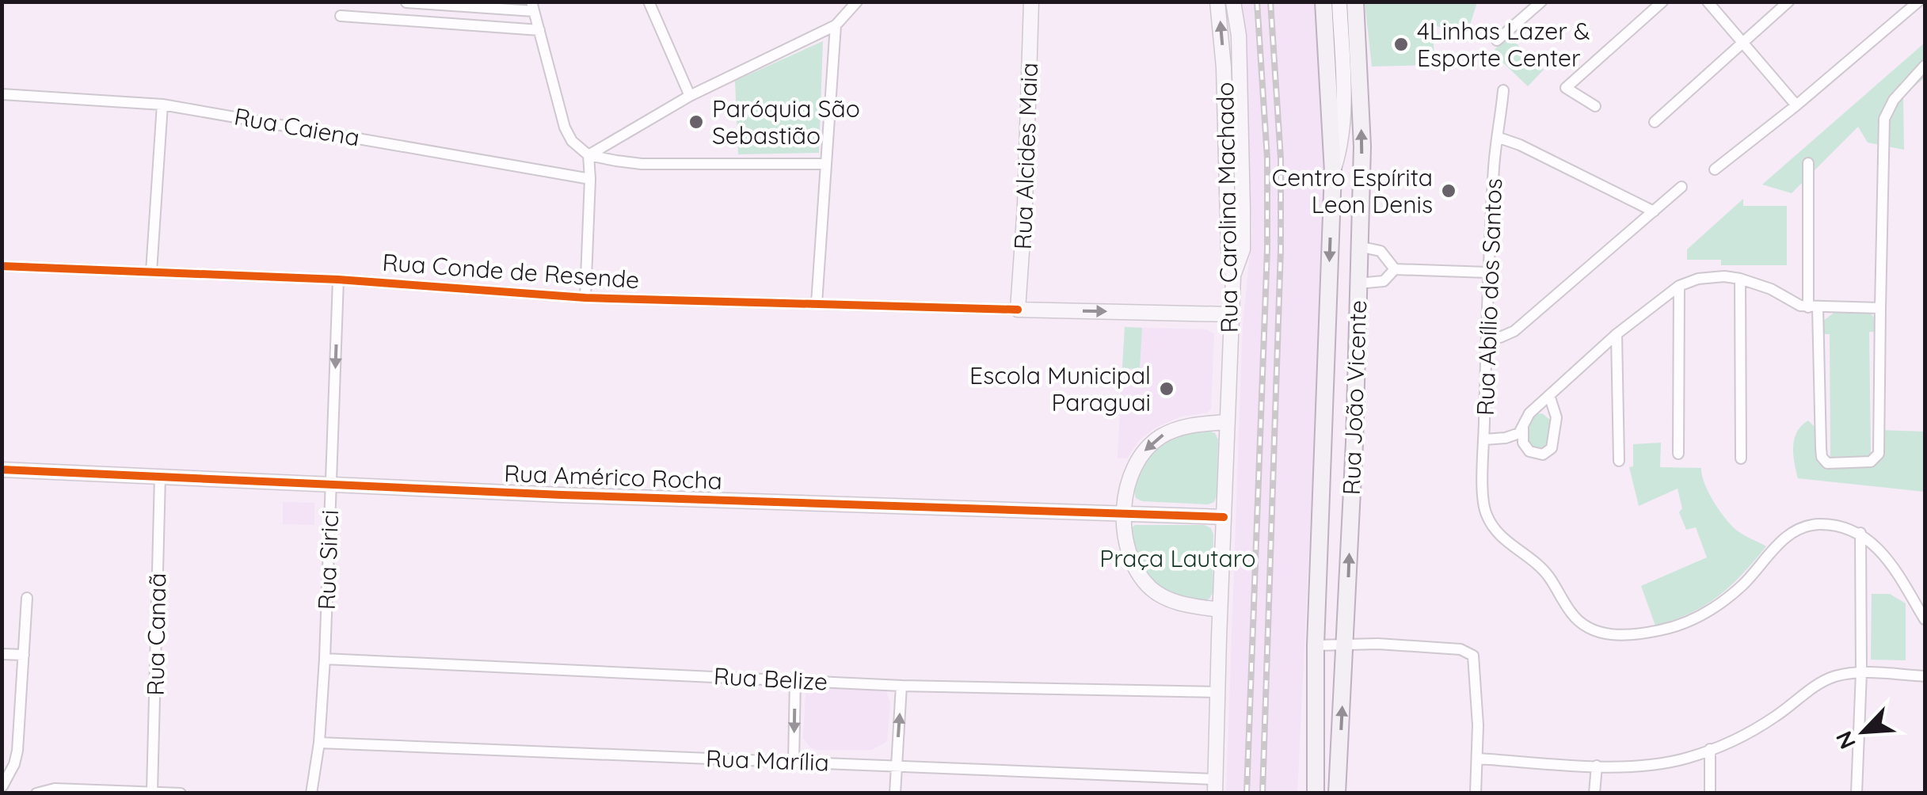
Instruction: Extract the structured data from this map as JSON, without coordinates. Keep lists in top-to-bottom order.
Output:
{
  "streets": {
    "main road": [
      "Rua Alcides Maia",
      "Rua Carolina Machado",
      "Rua Conde de Resende",
      "Rua João Vicente",
      "Rua Américo Rocha"
    ],
    "street": [
      "Rua Caiena",
      "Rua Abílio dos Santos",
      "Rua Sirici",
      "Rua Canaã",
      "Rua Belize",
      "Rua Marília"
    ]
  },
  "crossings": [
    ["Rua Alcides Maia", "Rua Conde de Resende"],
    ["Rua Carolina Machado", "Rua Conde de Resende"],
    ["Rua Carolina Machado", "Rua Américo Rocha"],
    ["Rua Carolina Machado", "Rua Belize"],
    ["Rua Carolina Machado", "Rua Marília"],
    ["Rua Conde de Resende", "Rua Sirici"],
    ["Rua Américo Rocha", "Rua Sirici"],
    ["Rua Américo Rocha", "Rua Canaã"],
    ["Rua Sirici", "Rua Belize"],
    ["Rua Sirici", "Rua Marília"]
  ],
  "one_way": ["Rua Sirici"],
  "parks": ["Praça Lautaro"],
  "places": [
    "4Linhas Lazer & Esporte Center",
    "Paróquia São Sebastião",
    "Centro Espírita Leon Denis",
    "Escola Municipal Paraguai"
  ],
  "north": "bottom left"
}
